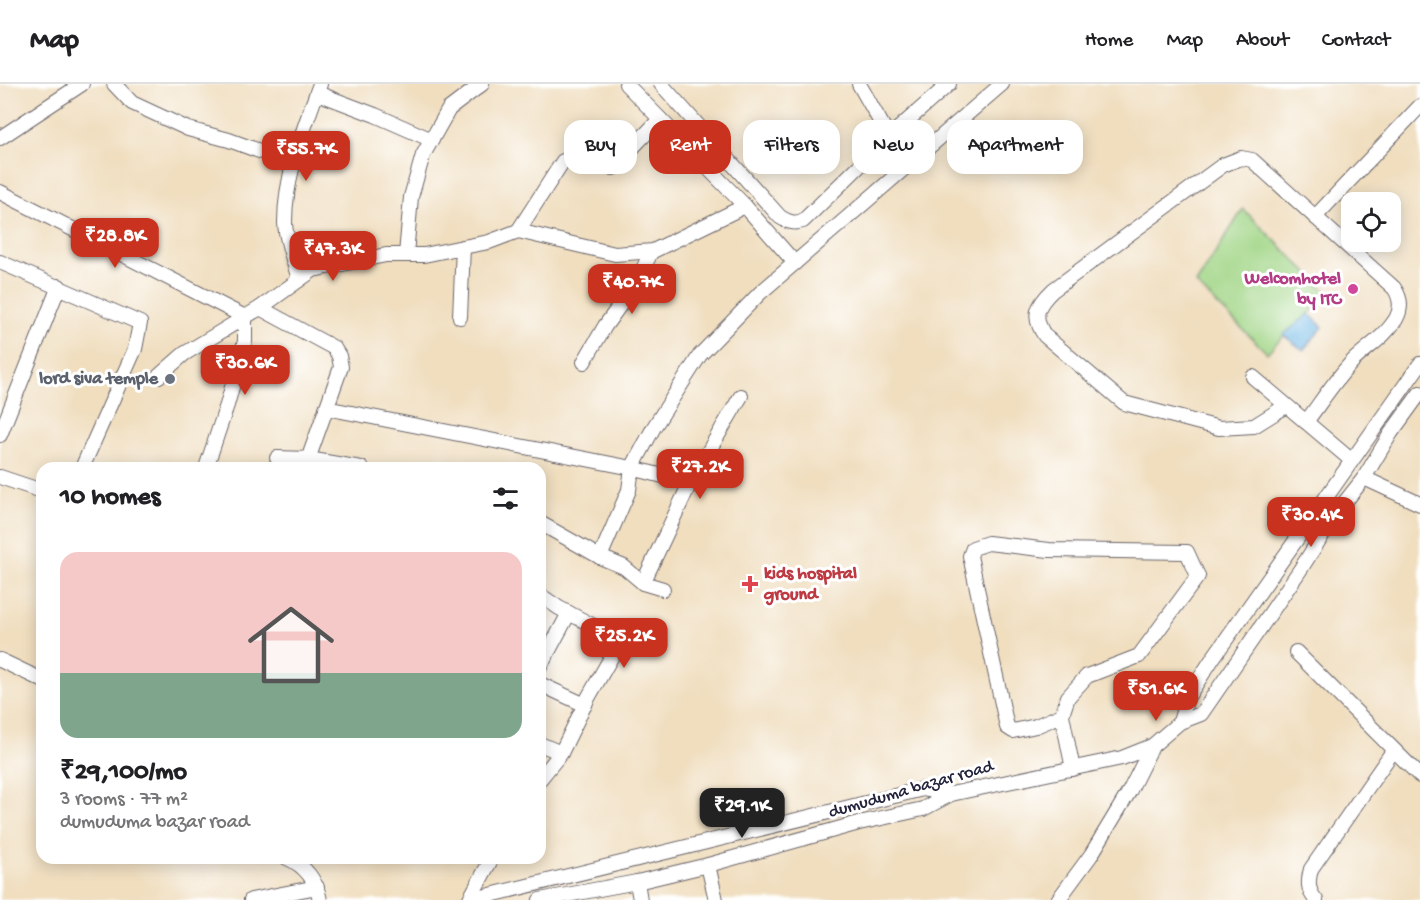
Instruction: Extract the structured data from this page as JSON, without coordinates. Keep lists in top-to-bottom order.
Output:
{
  "streets": {
    "street": ["dumuduma bazar road"]
  },
  "places": {
    "other": ["Welcomhotel by ITC", "lord siva temple"],
    "health": ["kids hospital ground"]
  },
  "page": {
    "header": "Map",
    "nav": [
      "Home",
      "Map",
      "About",
      "Contact"
    ],
    "chip": [
      "Buy",
      "Rent",
      "Filters",
      "New",
      "Apartment"
    ],
    "price": [
      "₹55.7K",
      "₹28.8K",
      "₹47.3K",
      "₹40.7K",
      "₹30.6K",
      "₹27.2K",
      "₹30.4K",
      "₹25.2K",
      "₹51.6K",
      "₹29.1K"
    ],
    "heading": "10 homes",
    "list": [
      {
        "name": "₹29,100/mo",
        "note": "3 rooms · 77 m² · dumuduma bazar road"
      }
    ]
  }
}
